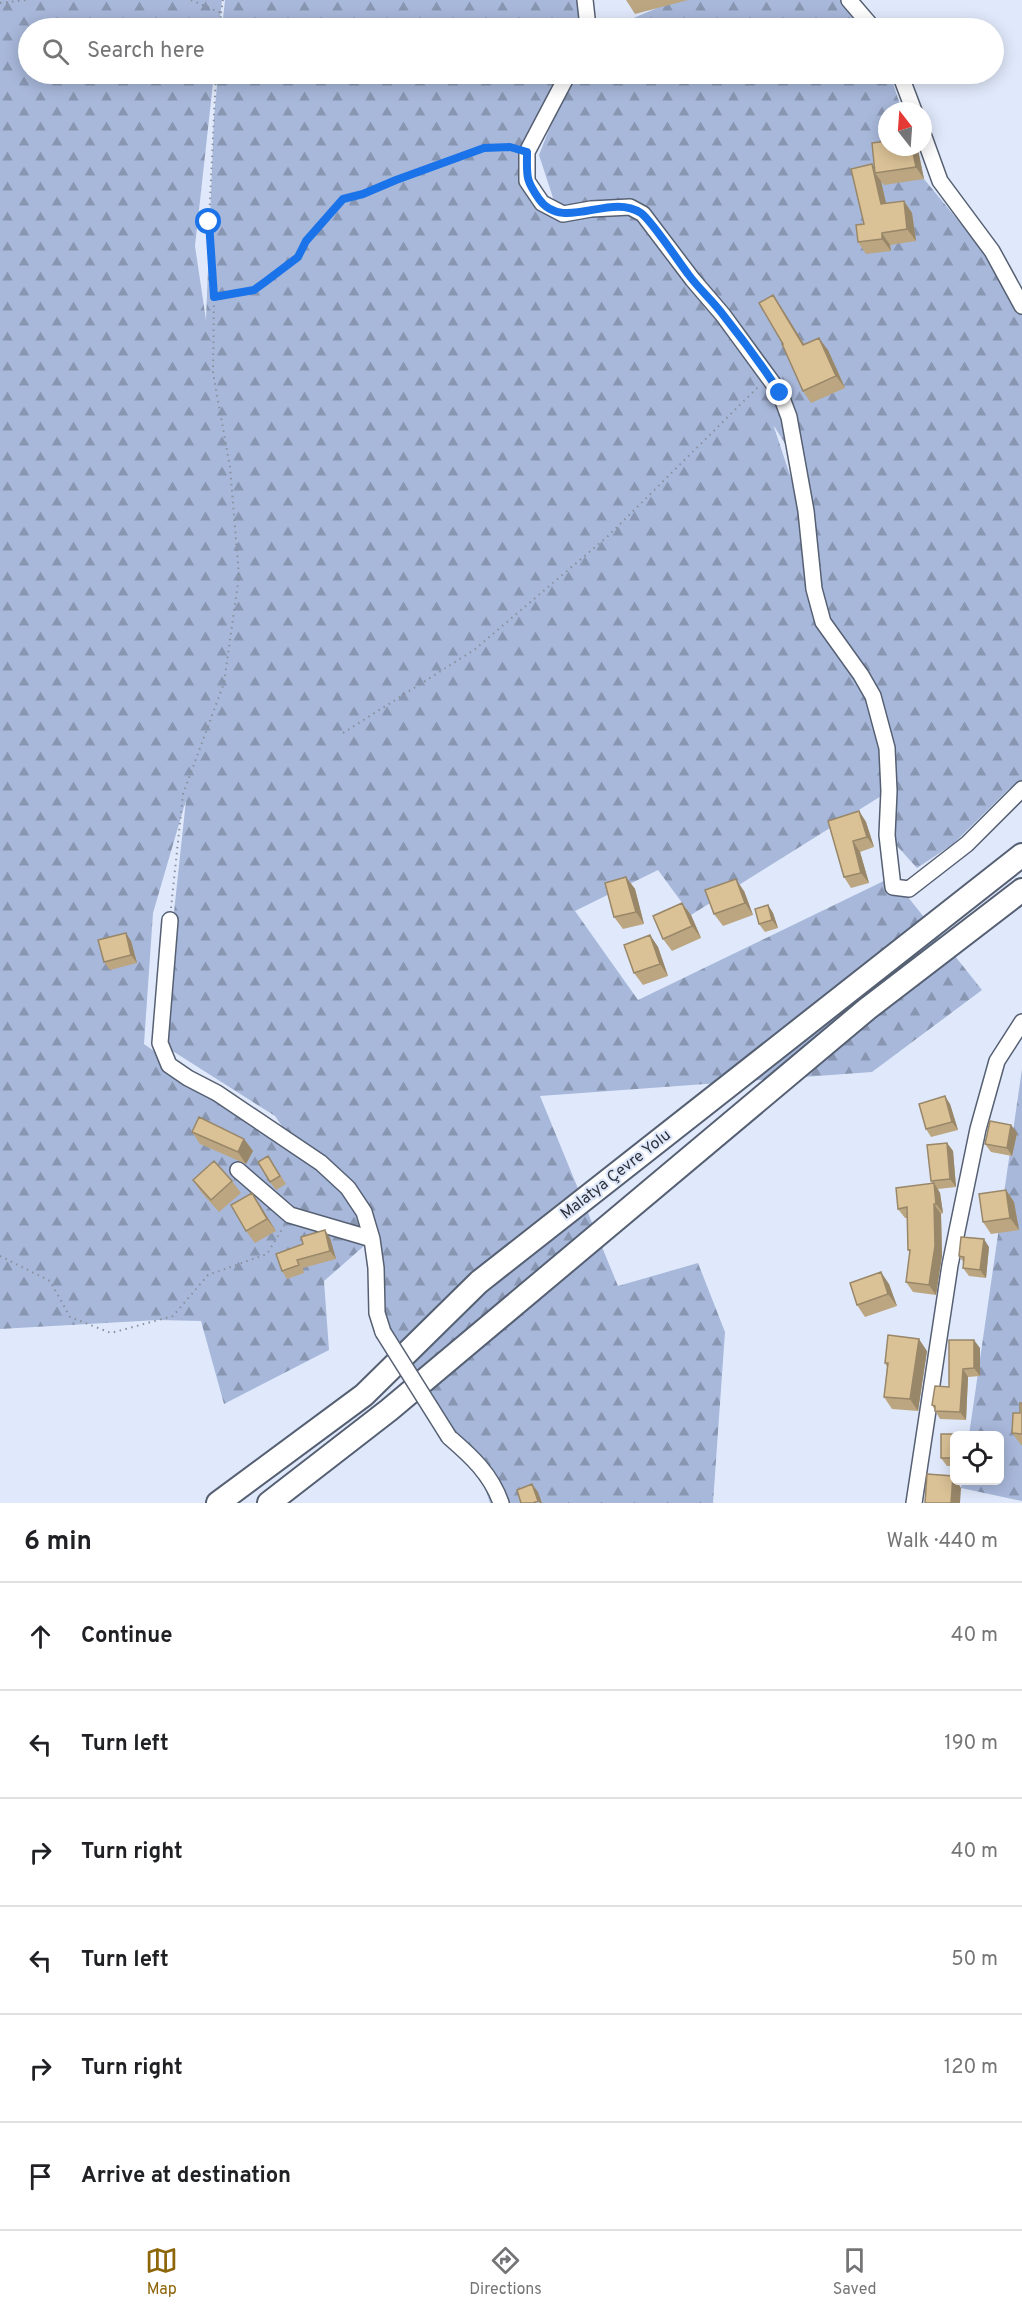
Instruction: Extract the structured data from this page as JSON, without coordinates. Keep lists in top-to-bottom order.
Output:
{
  "streets": {
    "highway": ["Malatya Çevre Yolu"]
  },
  "north": "top",
  "page": {
    "search": "Search here",
    "heading": ["6 min", "Walk · 440 m"],
    "list": [
      ["Continue", "40 m"],
      ["Turn left", "190 m"],
      ["Turn right", "40 m"],
      ["Turn left", "50 m"],
      ["Turn right", "120 m"],
      "Arrive at destination"
    ],
    "nav": ["Map", "Directions", "Saved"]
  }
}
